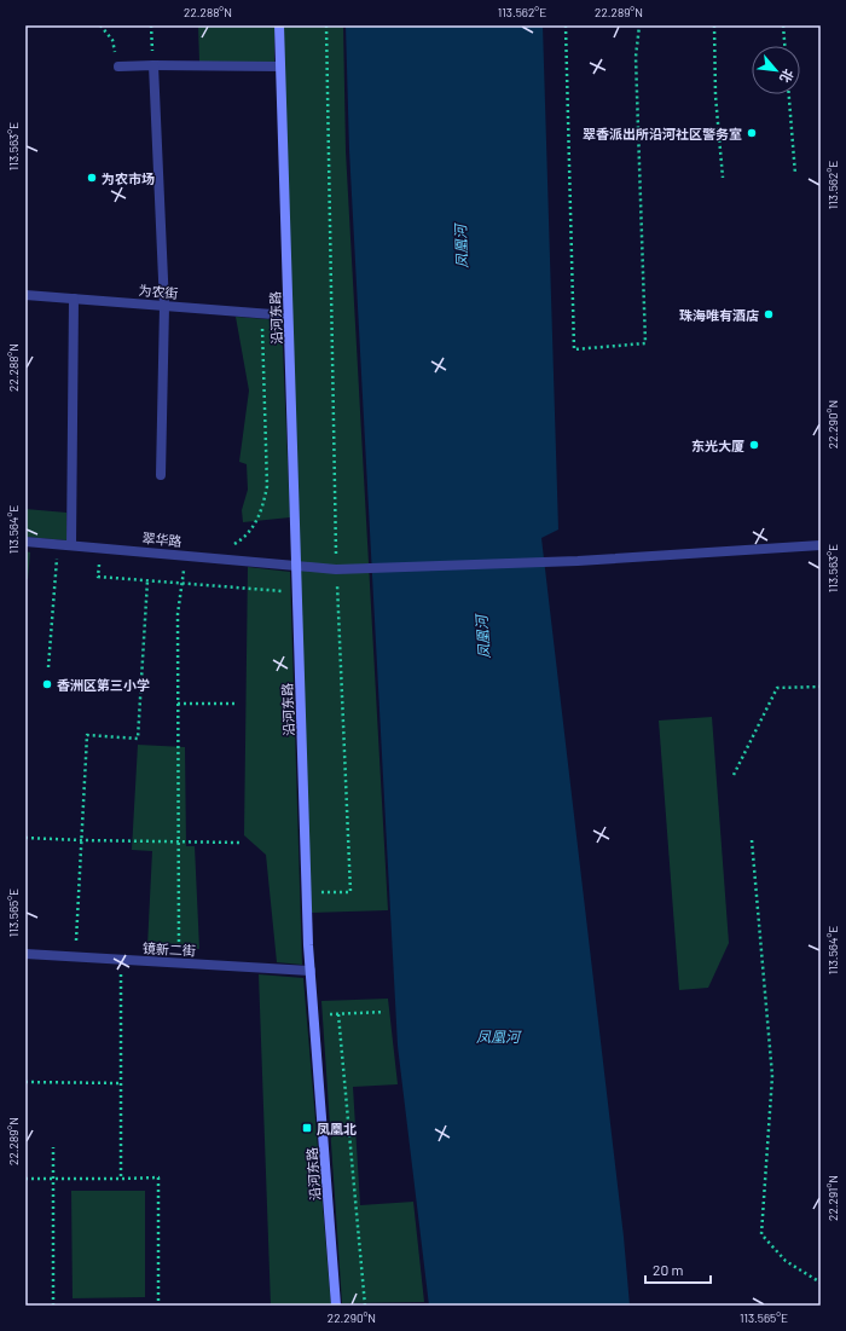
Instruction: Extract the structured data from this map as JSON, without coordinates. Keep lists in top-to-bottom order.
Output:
{
  "streets": {
    "street": [
      "为农街",
      "沿河东路",
      "翠华路",
      "镜新二街"
    ]
  },
  "crossings": [
    ["为农街", "沿河东路"],
    ["沿河东路", "翠华路"],
    ["沿河东路", "镜新二街"]
  ],
  "water": ["凤凰河"],
  "places": {
    "other": [
      "翠香派出所沿河社区警务室",
      "为农市场",
      "珠海唯有酒店",
      "东光大厦",
      "香洲区第三小学"
    ],
    "transit": ["凤凰北"]
  },
  "scale_bar": "20 m",
  "north": "bottom right",
  "coordinates": [
    "22.288°N",
    "113.562°E",
    "22.289°N",
    "113.563°E",
    "22.290°N",
    "113.564°E",
    "113.565°E",
    "22.291°N"
  ]
}
